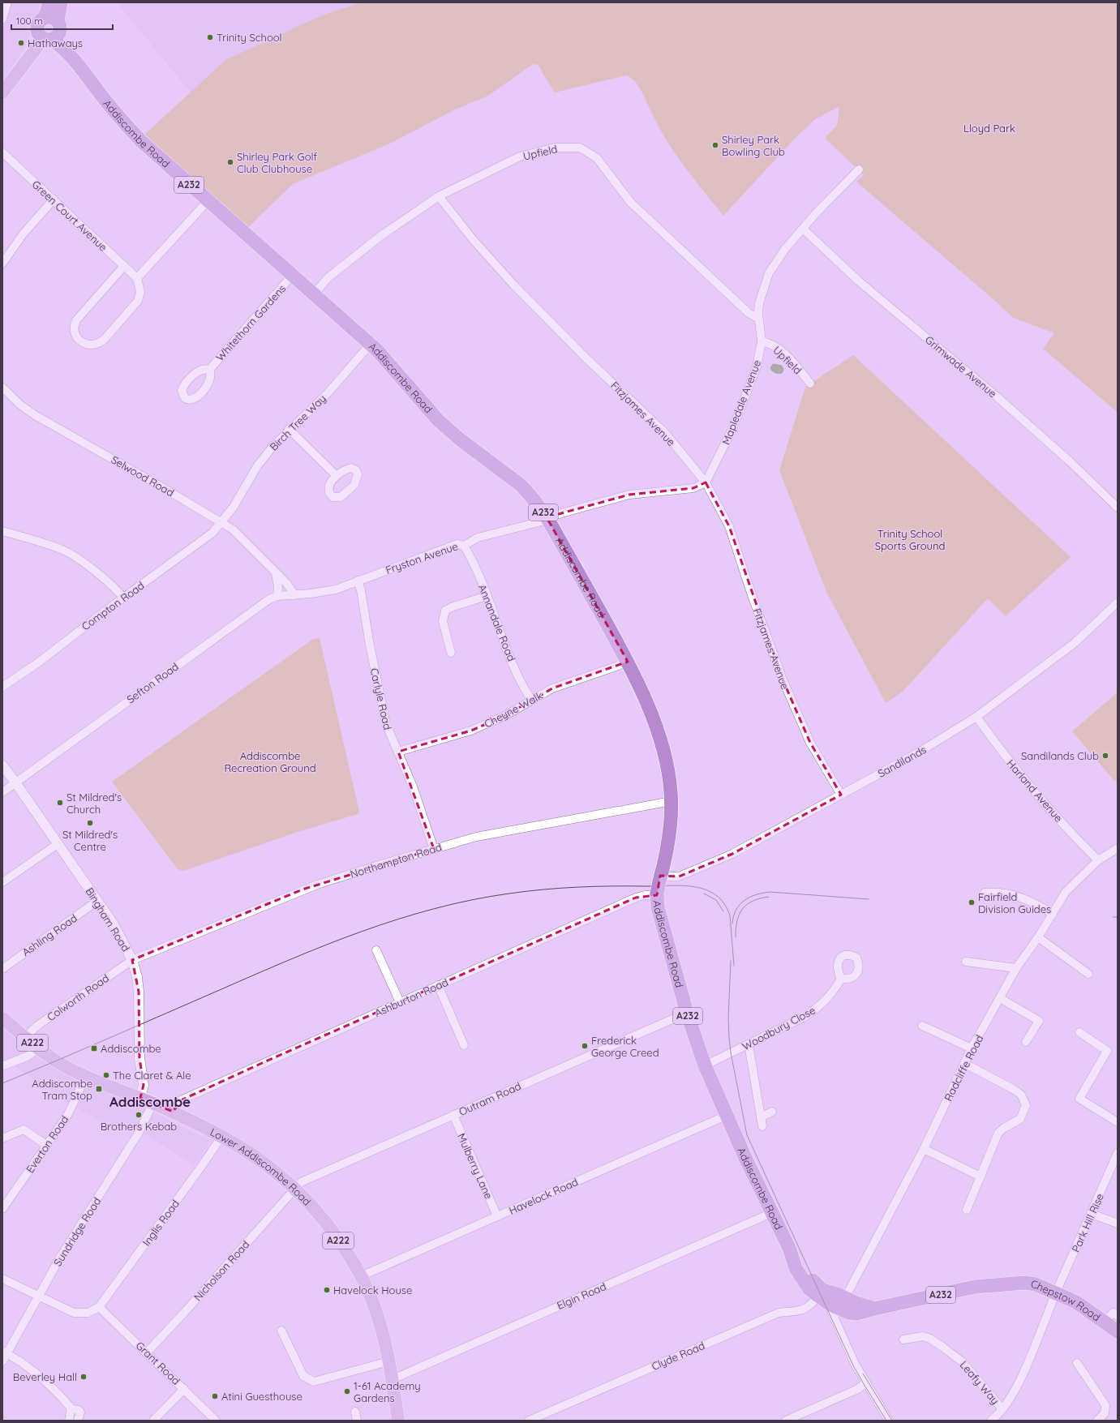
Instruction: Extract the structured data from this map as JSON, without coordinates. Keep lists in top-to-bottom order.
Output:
{
  "streets": {
    "highway": ["Addiscombe Road", "A232", "Chepstow Road"],
    "main road": ["A222", "Lower Addiscombe Road"],
    "street": [
      "Upfield",
      "Green Court Avenue",
      "Whitethorn Gardens",
      "Grimwade Avenue",
      "Mapledale Avenue",
      "Fitzjames Avenue",
      "Birch Tree Way",
      "Selwood Road",
      "Fryston Avenue",
      "Compton Road",
      "Annandale Road",
      "Sefton Road",
      "Carlyle Road",
      "Cheyne Walk",
      "Sandilands",
      "Harland Avenue",
      "Northampton Road",
      "Bingham Road",
      "Ashling Road",
      "Colworth Road",
      "Ashburton Road",
      "Woodbury Close",
      "Radcliffe Road",
      "Outram Road",
      "Everton Road",
      "Mulberry Lane",
      "Havelock Road",
      "Inglis Road",
      "Park Hill Rise",
      "Sundridge Road",
      "Nicholson Road",
      "Elgin Road",
      "Clyde Road",
      "Grant Road",
      "Leafy Way"
    ]
  },
  "crossings": [
    ["Addiscombe Road", "Upfield"],
    ["Addiscombe Road", "Whitethorn Gardens"],
    ["Addiscombe Road", "Birch Tree Way"],
    ["Addiscombe Road", "Fryston Avenue"],
    ["Addiscombe Road", "Cheyne Walk"],
    ["Addiscombe Road", "Sandilands"],
    ["Addiscombe Road", "Northampton Road"],
    ["Addiscombe Road", "Ashburton Road"],
    ["Addiscombe Road", "Woodbury Close"],
    ["Addiscombe Road", "Radcliffe Road"],
    ["Addiscombe Road", "Outram Road"],
    ["Addiscombe Road", "Havelock Road"],
    ["Addiscombe Road", "Elgin Road"],
    ["Addiscombe Road", "Chepstow Road"],
    ["Addiscombe Road", "Clyde Road"],
    ["Upfield", "Mapledale Avenue"],
    ["Upfield", "Fitzjames Avenue"],
    ["Grimwade Avenue", "Mapledale Avenue"],
    ["Mapledale Avenue", "Fitzjames Avenue"],
    ["Fitzjames Avenue", "Sandilands"],
    ["Birch Tree Way", "Selwood Road"],
    ["Birch Tree Way", "Compton Road"],
    ["Selwood Road", "Fryston Avenue"],
    ["Selwood Road", "Compton Road"],
    ["Selwood Road", "Sefton Road"],
    ["Fryston Avenue", "Annandale Road"],
    ["Fryston Avenue", "Sefton Road"],
    ["Fryston Avenue", "Carlyle Road"],
    ["Annandale Road", "Cheyne Walk"],
    ["Sefton Road", "Bingham Road"],
    ["Carlyle Road", "Cheyne Walk"],
    ["Carlyle Road", "Northampton Road"],
    ["Sandilands", "Harland Avenue"],
    ["Sandilands", "Ashburton Road"],
    ["Harland Avenue", "Radcliffe Road"],
    ["Northampton Road", "Bingham Road"],
    ["Northampton Road", "Colworth Road"],
    ["Bingham Road", "Ashling Road"],
    ["Bingham Road", "Colworth Road"],
    ["Bingham Road", "Lower Addiscombe Road"],
    ["Colworth Road", "Lower Addiscombe Road"],
    ["Ashburton Road", "Lower Addiscombe Road"],
    ["Radcliffe Road", "Chepstow Road"],
    ["Outram Road", "Mulberry Lane"],
    ["Outram Road", "Lower Addiscombe Road"],
    ["Outram Road", "Nicholson Road"],
    ["Everton Road", "Lower Addiscombe Road"],
    ["Mulberry Lane", "Havelock Road"],
    ["Lower Addiscombe Road", "Havelock Road"],
    ["Lower Addiscombe Road", "Inglis Road"],
    ["Lower Addiscombe Road", "Sundridge Road"],
    ["Lower Addiscombe Road", "Nicholson Road"],
    ["Lower Addiscombe Road", "Elgin Road"],
    ["Inglis Road", "Grant Road"],
    ["Park Hill Rise", "Chepstow Road"],
    ["Park Hill Rise", "Leafy Way"],
    ["Nicholson Road", "Grant Road"]
  ],
  "districts": ["Addiscombe"],
  "parks": ["Lloyd Park", "Trinity School Sports Ground", "Addiscombe Recreation Ground"],
  "places": {
    "other": [
      "Trinity School",
      "Hathaways",
      "Shirley Park Bowling Club",
      "Shirley Park Golf Club Clubhouse",
      "Sandilands Club",
      "St Mildred's Church",
      "St Mildred's Centre",
      "Fairfield Division Guides",
      "Frederick George Creed",
      "The Claret & Ale",
      "Brothers Kebab",
      "Havelock House",
      "Beverley Hall",
      "1-61 Academy Gardens",
      "Atini Guesthouse"
    ],
    "transit": ["Addiscombe", "Addiscombe Tram Stop"]
  },
  "scale_bar": "100 m"
}
